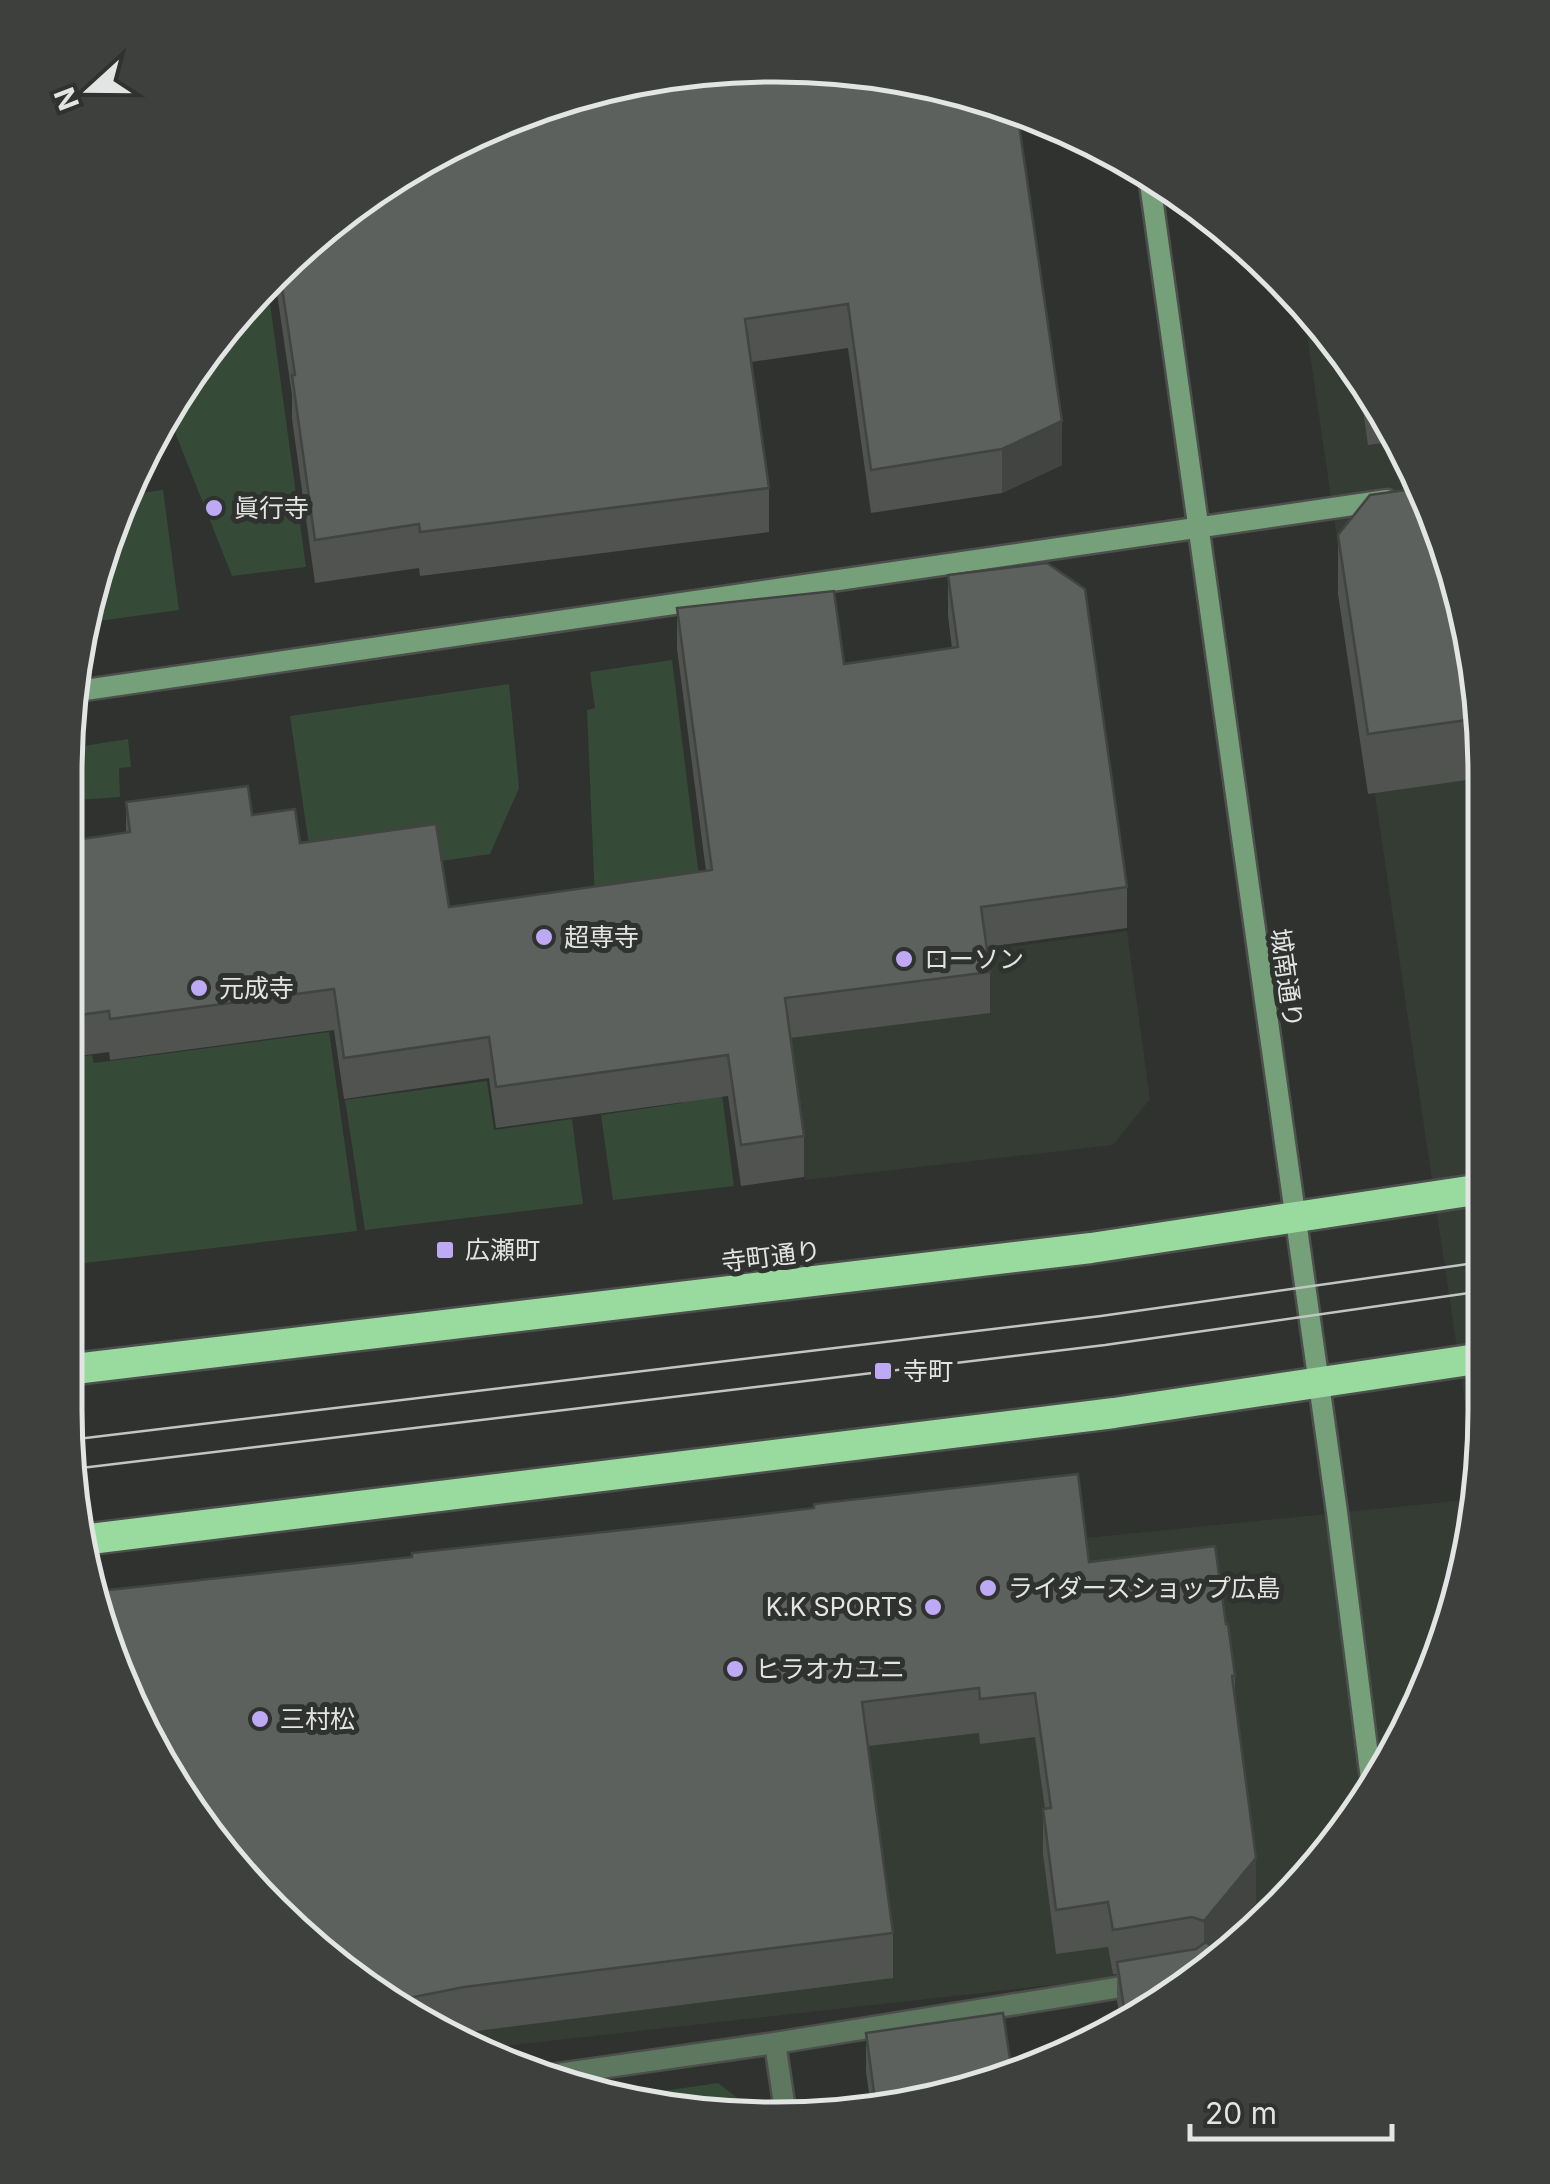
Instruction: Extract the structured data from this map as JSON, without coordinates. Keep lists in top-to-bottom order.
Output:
{
  "streets": {
    "highway": ["寺町通り"],
    "street": ["城南通り"]
  },
  "crossings": [
    ["城南通り", "寺町通り"]
  ],
  "places": {
    "other": [
      "眞行寺",
      "超専寺",
      "ローソン",
      "元成寺",
      "ライダースショップ広島",
      "K.K SPORTS",
      "ヒラオカユニ",
      "三村松"
    ],
    "transit": ["広瀬町", "寺町"]
  },
  "scale_bar": "20 m",
  "north": "left"
}
